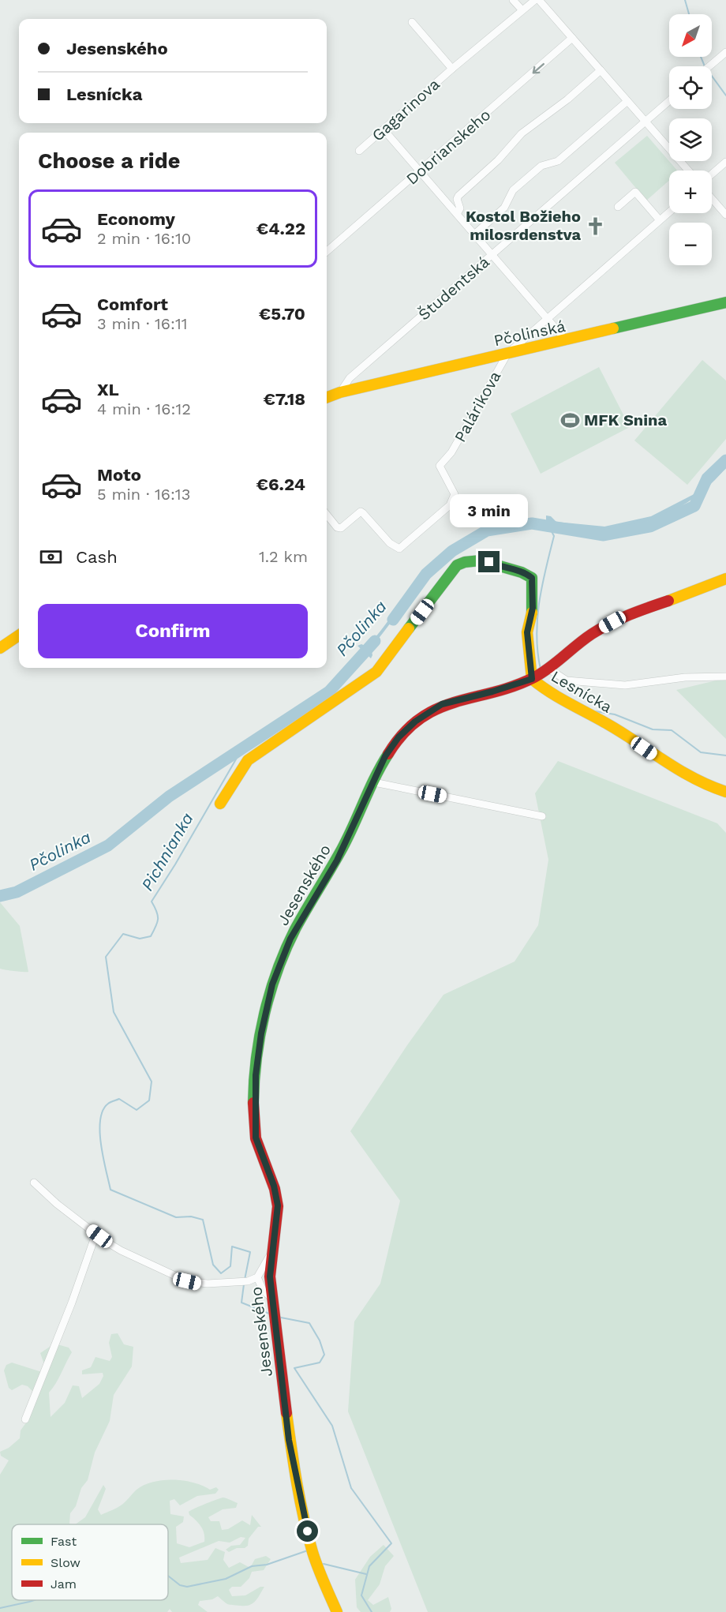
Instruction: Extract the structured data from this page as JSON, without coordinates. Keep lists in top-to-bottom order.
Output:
{
  "streets": {
    "street": [
      "Gagarinova",
      "Dobrianskeho",
      "Študentská",
      "Pčolinská",
      "Palárikova",
      "Lesnícka",
      "Jesenského"
    ]
  },
  "crossings": [
    ["Študentská", "Pčolinská"],
    ["Pčolinská", "Palárikova"],
    ["Lesnícka", "Jesenského"]
  ],
  "water": ["Pčolinka", "Pichnianka"],
  "places": {
    "church": ["Kostol Božieho milosrdenstva"],
    "sports": ["MFK Snina"]
  },
  "legend": ["Fast", "Slow", "Jam"],
  "north": "bottom left",
  "page": {
    "map_buttons": ["+", "−"],
    "banner": ["Jesenského", "Lesnícka"],
    "heading": "Choose a ride",
    "list": [
      {
        "name": "Economy",
        "note": "2 min · 16:10",
        "value": "€4.22"
      },
      {
        "name": "Comfort",
        "note": "3 min · 16:11",
        "value": "€5.70"
      },
      {
        "name": "XL",
        "note": "4 min · 16:12",
        "value": "€7.18"
      },
      {
        "name": "Moto",
        "note": "5 min · 16:13",
        "value": "€6.24"
      }
    ],
    "bubble": "3 min",
    "pay": ["Cash", "1.2 km"],
    "buttons": "Confirm"
  }
}
